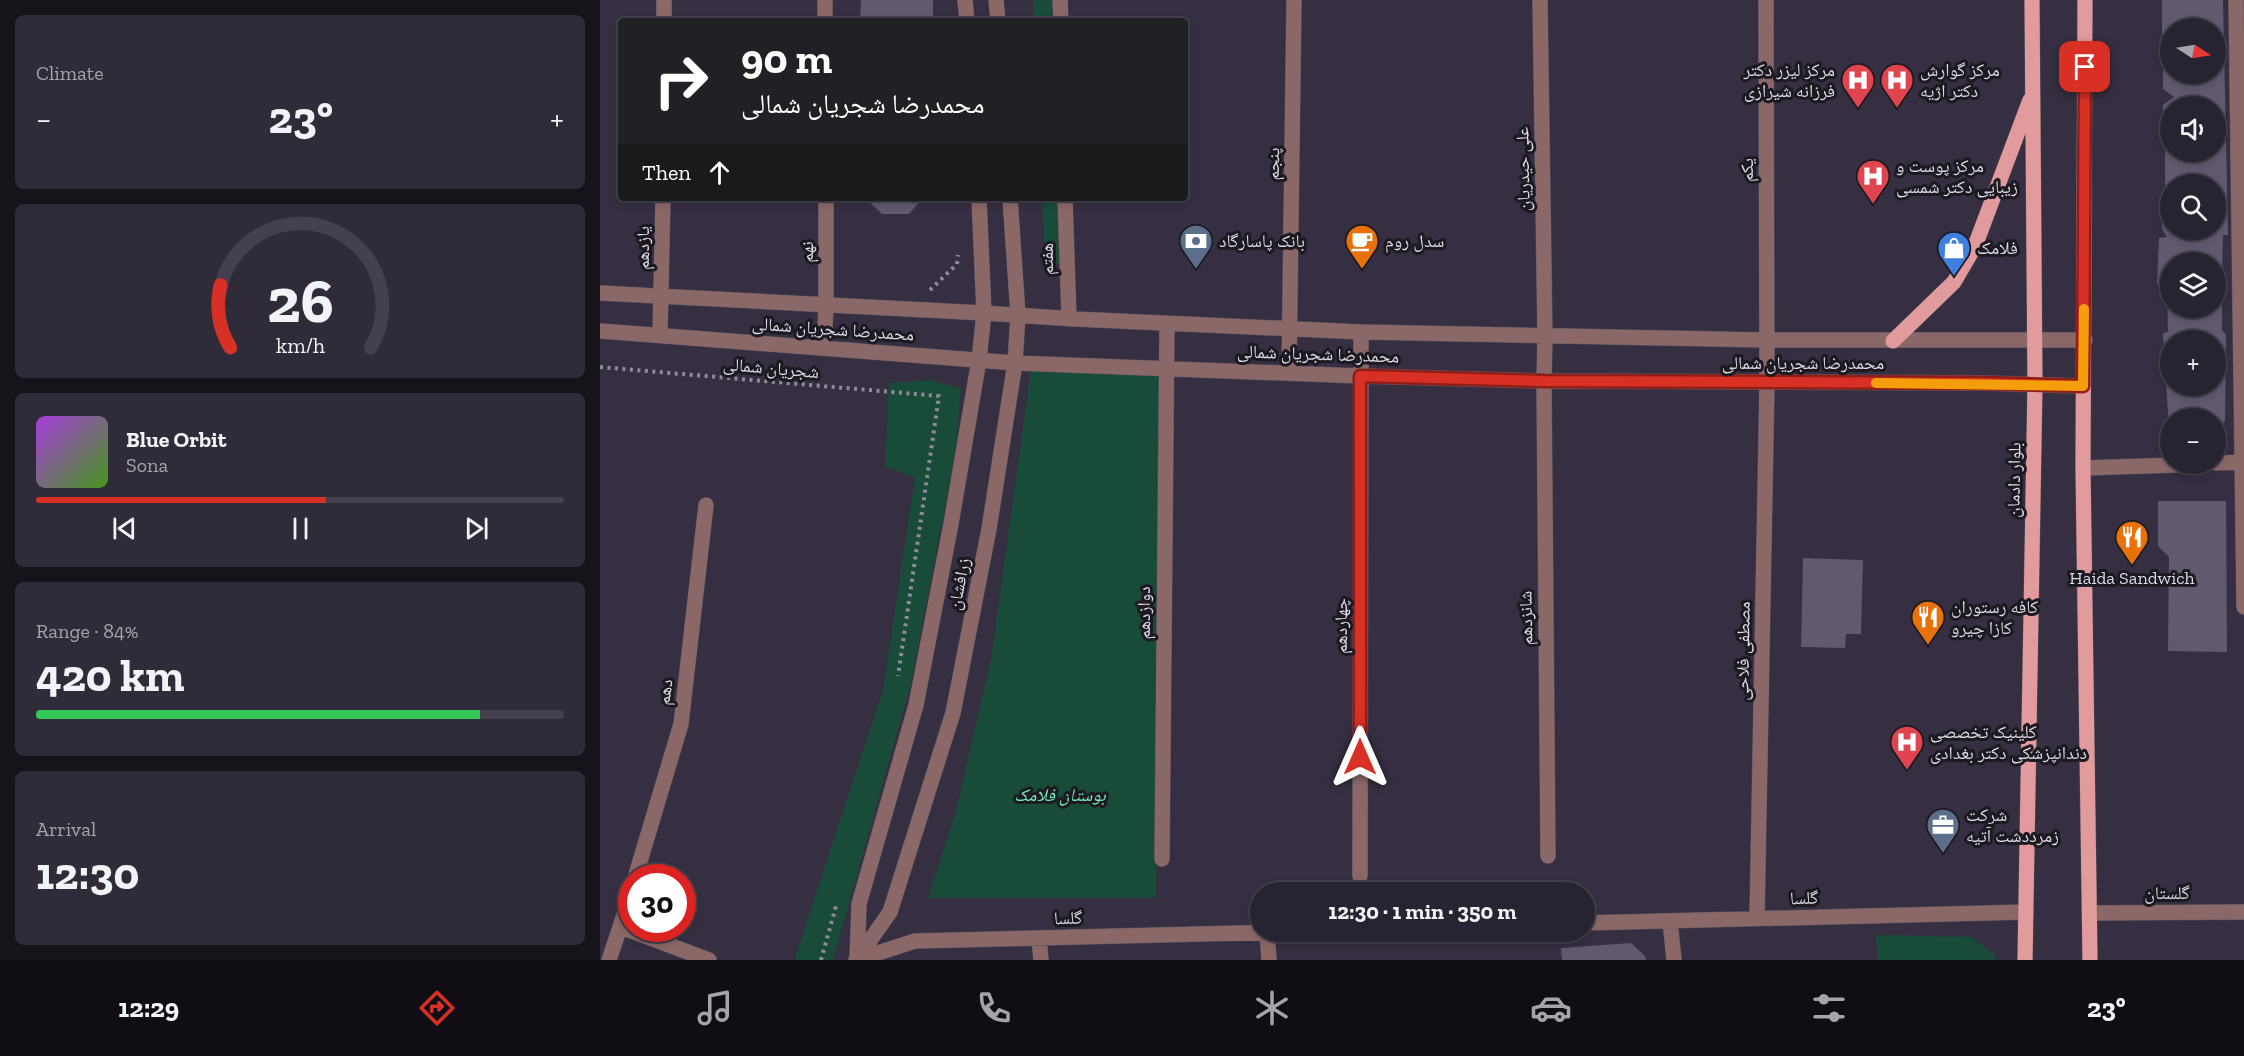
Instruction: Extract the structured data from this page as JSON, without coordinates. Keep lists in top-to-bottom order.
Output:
{
  "streets": {
    "main road": ["بلوار دادمان"],
    "street": [
      "پنجم",
      "علی حیدریان",
      "یکم",
      "یازدهم",
      "نهم",
      "هفتم",
      "محمدرضا شجریان شمالی",
      "زرافشان",
      "دوازدهم",
      "شانزدهم",
      "چهاردهم",
      "مصطفی فلاحی",
      "دهم",
      "گلستان",
      "گلسا"
    ],
    "path": ["شجریان شمالی"]
  },
  "crossings": [
    ["پنجم", "محمدرضا شجریان شمالی"],
    ["علی حیدریان", "محمدرضا شجریان شمالی"],
    ["علی حیدریان", "شانزدهم"],
    ["یکم", "محمدرضا شجریان شمالی"],
    ["یکم", "مصطفی فلاحی"],
    ["یازدهم", "محمدرضا شجریان شمالی"],
    ["نهم", "محمدرضا شجریان شمالی"],
    ["هفتم", "محمدرضا شجریان شمالی"],
    ["محمدرضا شجریان شمالی", "بلوار دادمان"],
    ["محمدرضا شجریان شمالی", "زرافشان"],
    ["محمدرضا شجریان شمالی", "دوازدهم"],
    ["محمدرضا شجریان شمالی", "شانزدهم"],
    ["محمدرضا شجریان شمالی", "چهاردهم"],
    ["محمدرضا شجریان شمالی", "مصطفی فلاحی"],
    ["بلوار دادمان", "گلسا"],
    ["زرافشان", "گلسا"],
    ["مصطفی فلاحی", "گلسا"]
  ],
  "parks": ["بوستان فلامک"],
  "places": {
    "hospital": [
      "مرکز لیزر دکتر فرزانه شیرازی",
      "مرکز گوارش دکتر اژیه",
      "مرکز پوست و زیبایی دکتر شمسی",
      "کلینیک تخصصی دندانپزشکی دکتر بغدادی"
    ],
    "bank": ["بانک پاسارگاد"],
    "cafe": ["سدل روم"],
    "shop": ["فلامک"],
    "restaurant": ["Haida Sandwich", "کافه رستوران کازا چیرو"],
    "office": ["شركت زمرددشت آتيه"]
  },
  "north": "right",
  "page": {
    "tile": [
      "Climate",
      ["Range · 84%", "420 km"],
      ["Arrival", "12:30"]
    ],
    "map_buttons": ["+", "−"],
    "turn": ["90 m", "محمدرضا شجریان شمالی"],
    "heat": ["−", "23°", "+"],
    "then": "Then",
    "song": ["Blue Orbit", "Sona"],
    "limit": "30",
    "trip": "12:30 · 1 min · 350 m",
    "tabs": ["12:29", "23°"],
    "gauge": ["26", "km/h"]
  }
}
